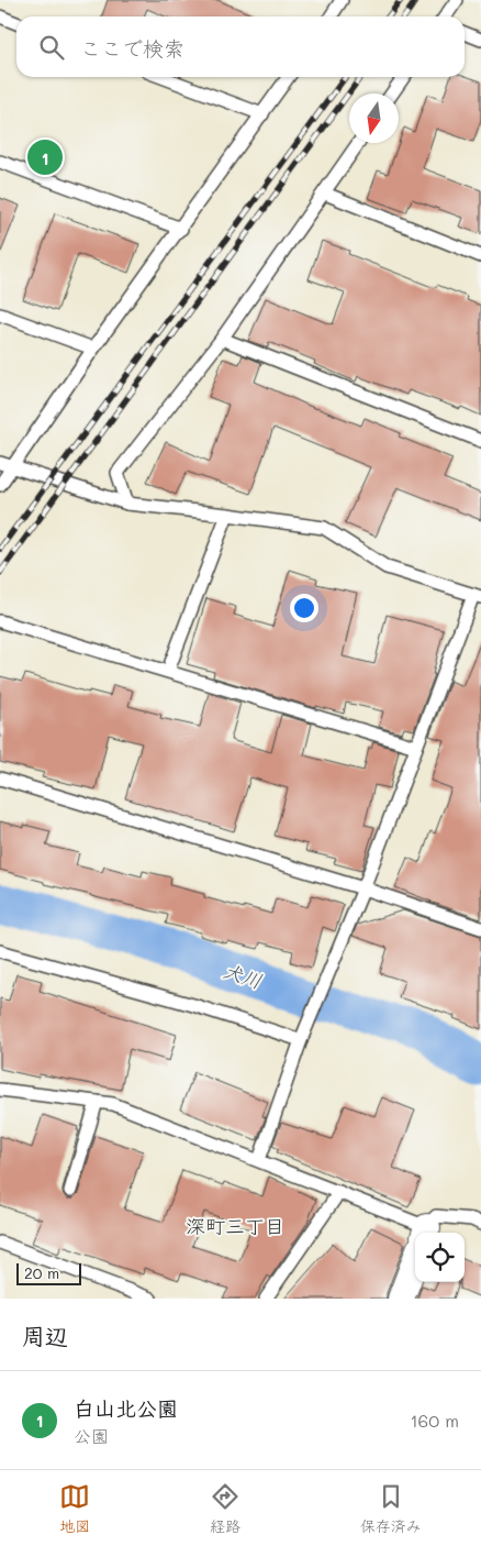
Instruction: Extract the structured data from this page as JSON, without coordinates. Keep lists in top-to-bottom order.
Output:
{
  "districts": ["深町三丁目"],
  "water": ["犬川"],
  "scale_bar": "20 m",
  "north": "bottom",
  "page": {
    "search": "ここで検索",
    "pins": "1",
    "scale": "20 m",
    "heading": "周辺",
    "list": [
      {
        "mark": "1",
        "name": "白山北公園",
        "note": "公園",
        "value": "160 m"
      }
    ],
    "nav": ["地図", "経路", "保存済み"]
  }
}
